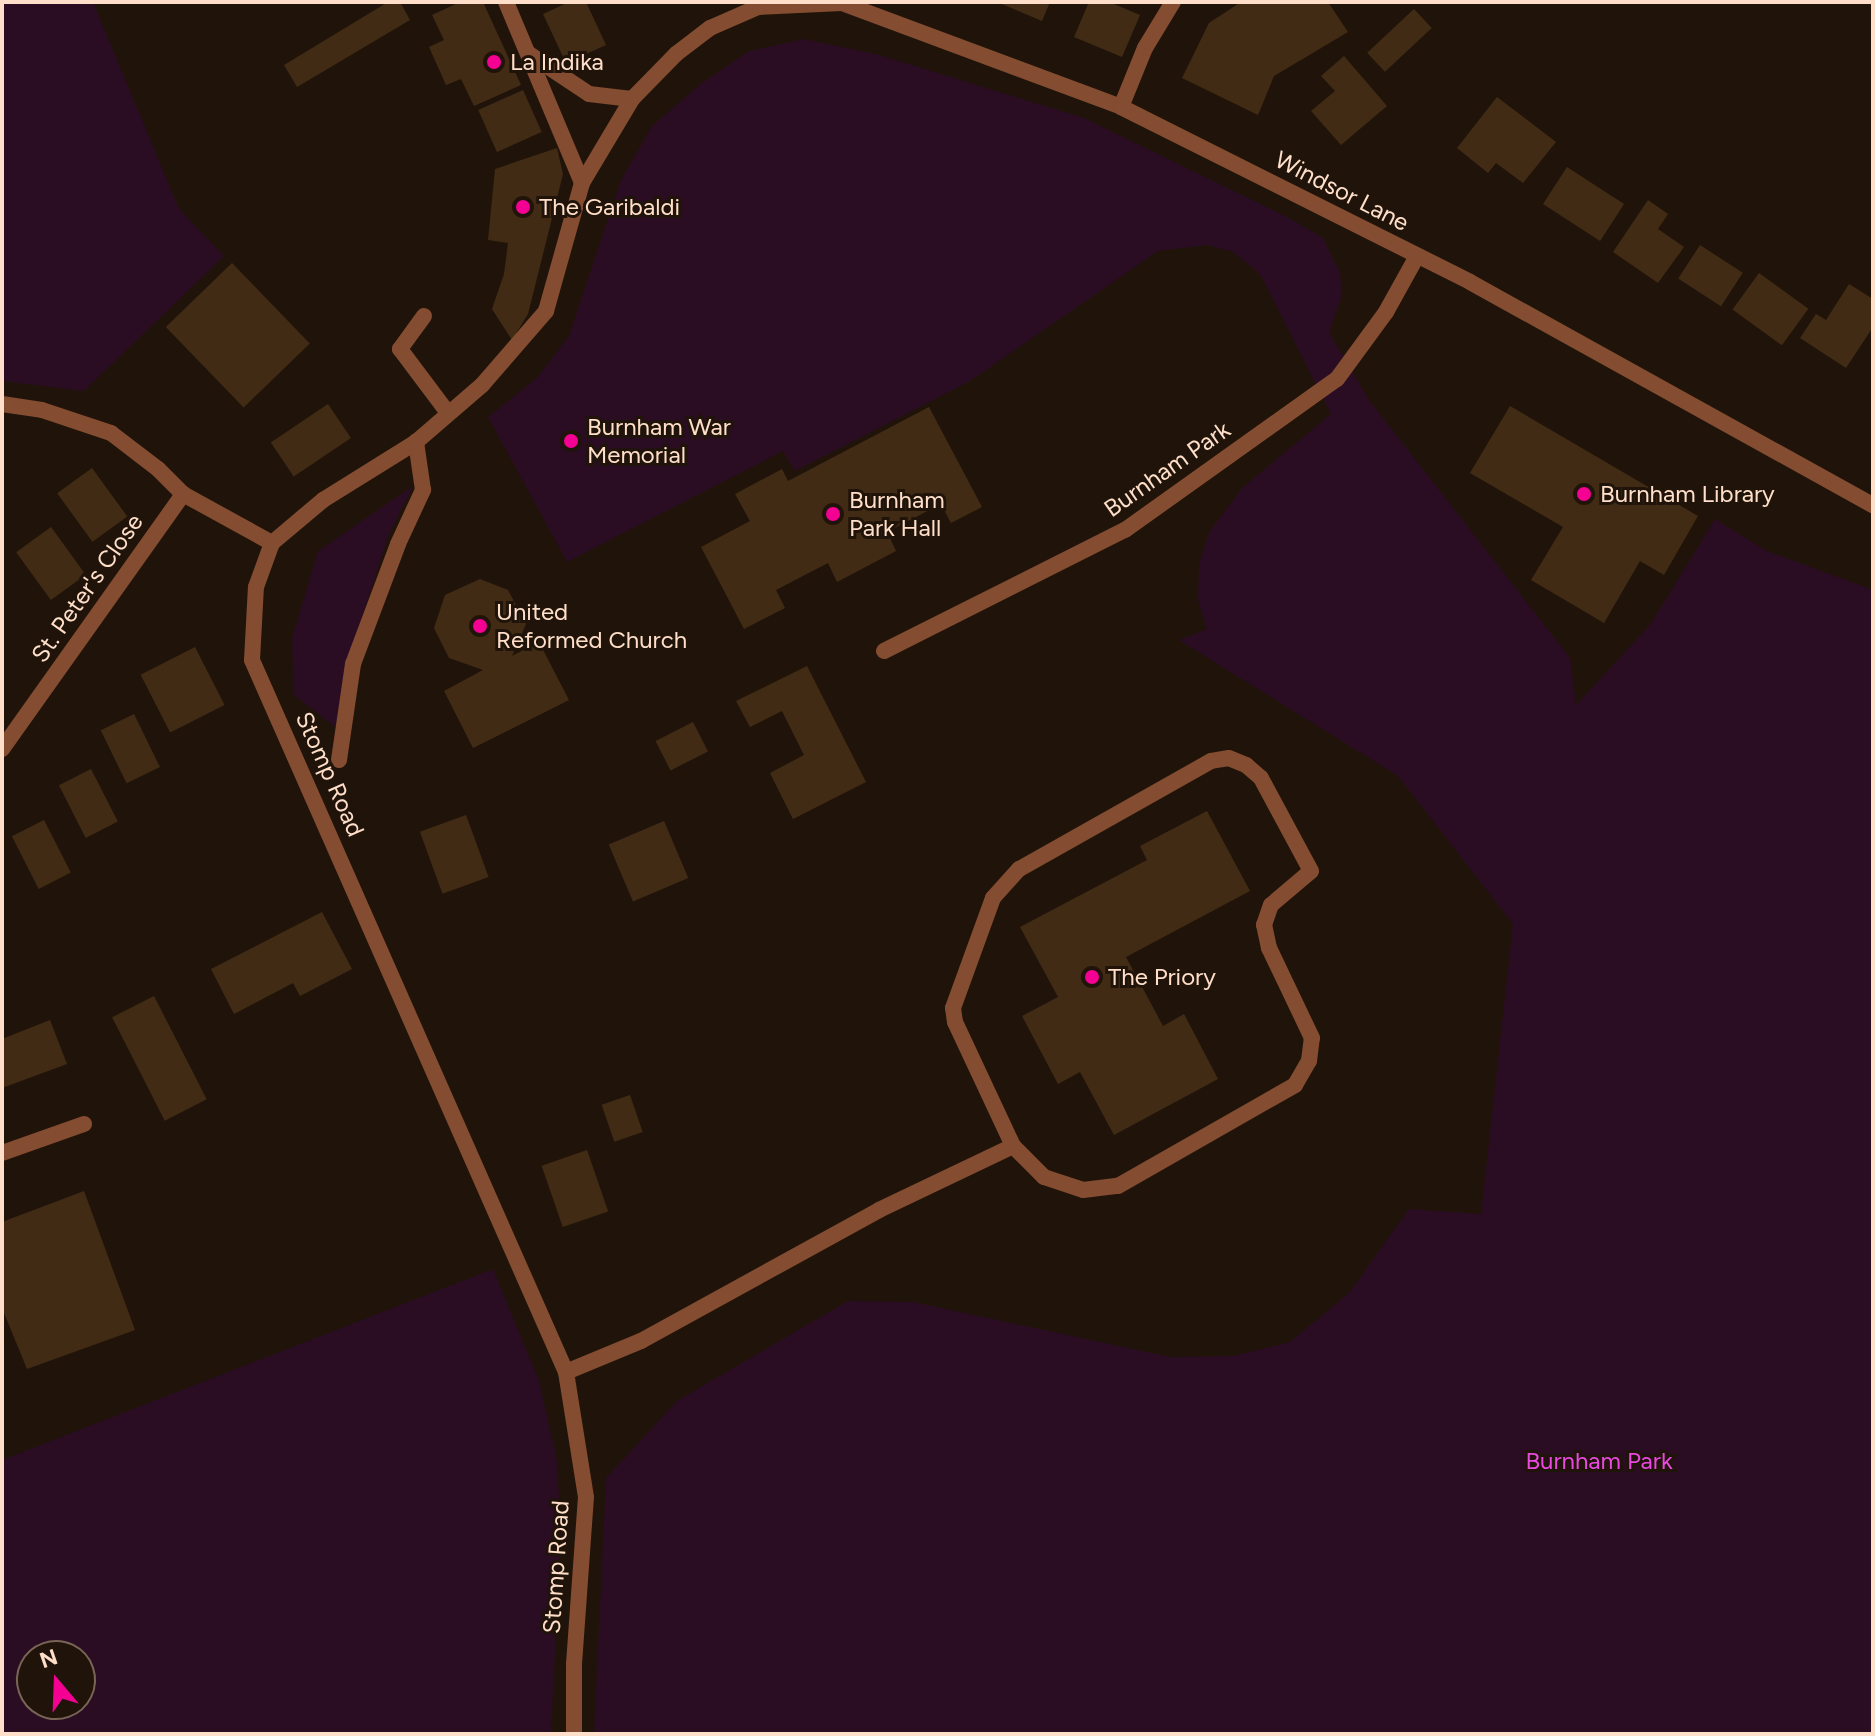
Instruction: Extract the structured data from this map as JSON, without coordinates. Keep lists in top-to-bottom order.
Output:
{
  "streets": {
    "street": [
      "Windsor Lane",
      "Burnham Park",
      "St. Peter's Close",
      "Stomp Road"
    ]
  },
  "crossings": [
    ["Windsor Lane", "Burnham Park"],
    ["Windsor Lane", "Stomp Road"]
  ],
  "parks": ["Burnham Park"],
  "places": [
    "La Indika",
    "The Garibaldi",
    "Burnham War Memorial",
    "Burnham Library",
    "Burnham Park Hall",
    "United Reformed Church",
    "The Priory"
  ],
  "north": "top"
}
